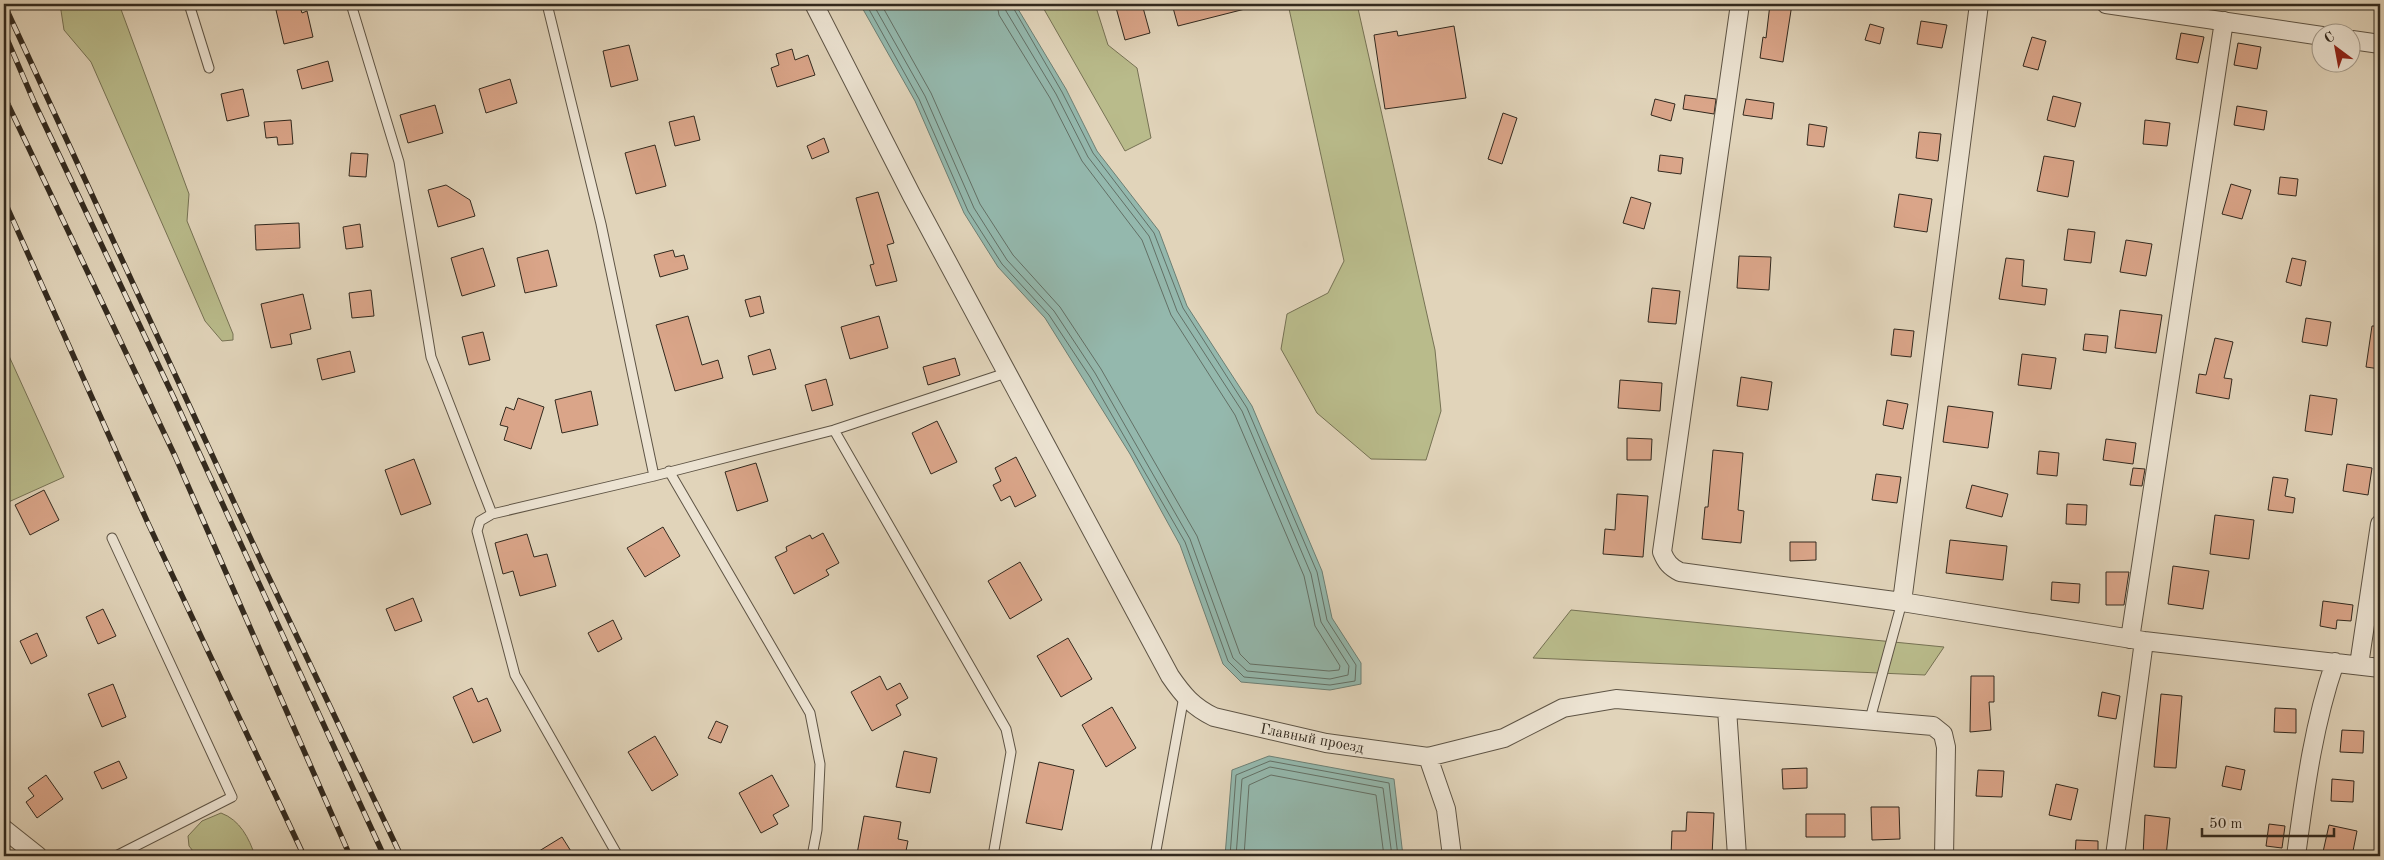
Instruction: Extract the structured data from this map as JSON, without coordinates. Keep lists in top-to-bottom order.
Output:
{
  "streets": {
    "street": ["Главный проезд"]
  },
  "scale_bar": "50 m",
  "north": "top left"
}
